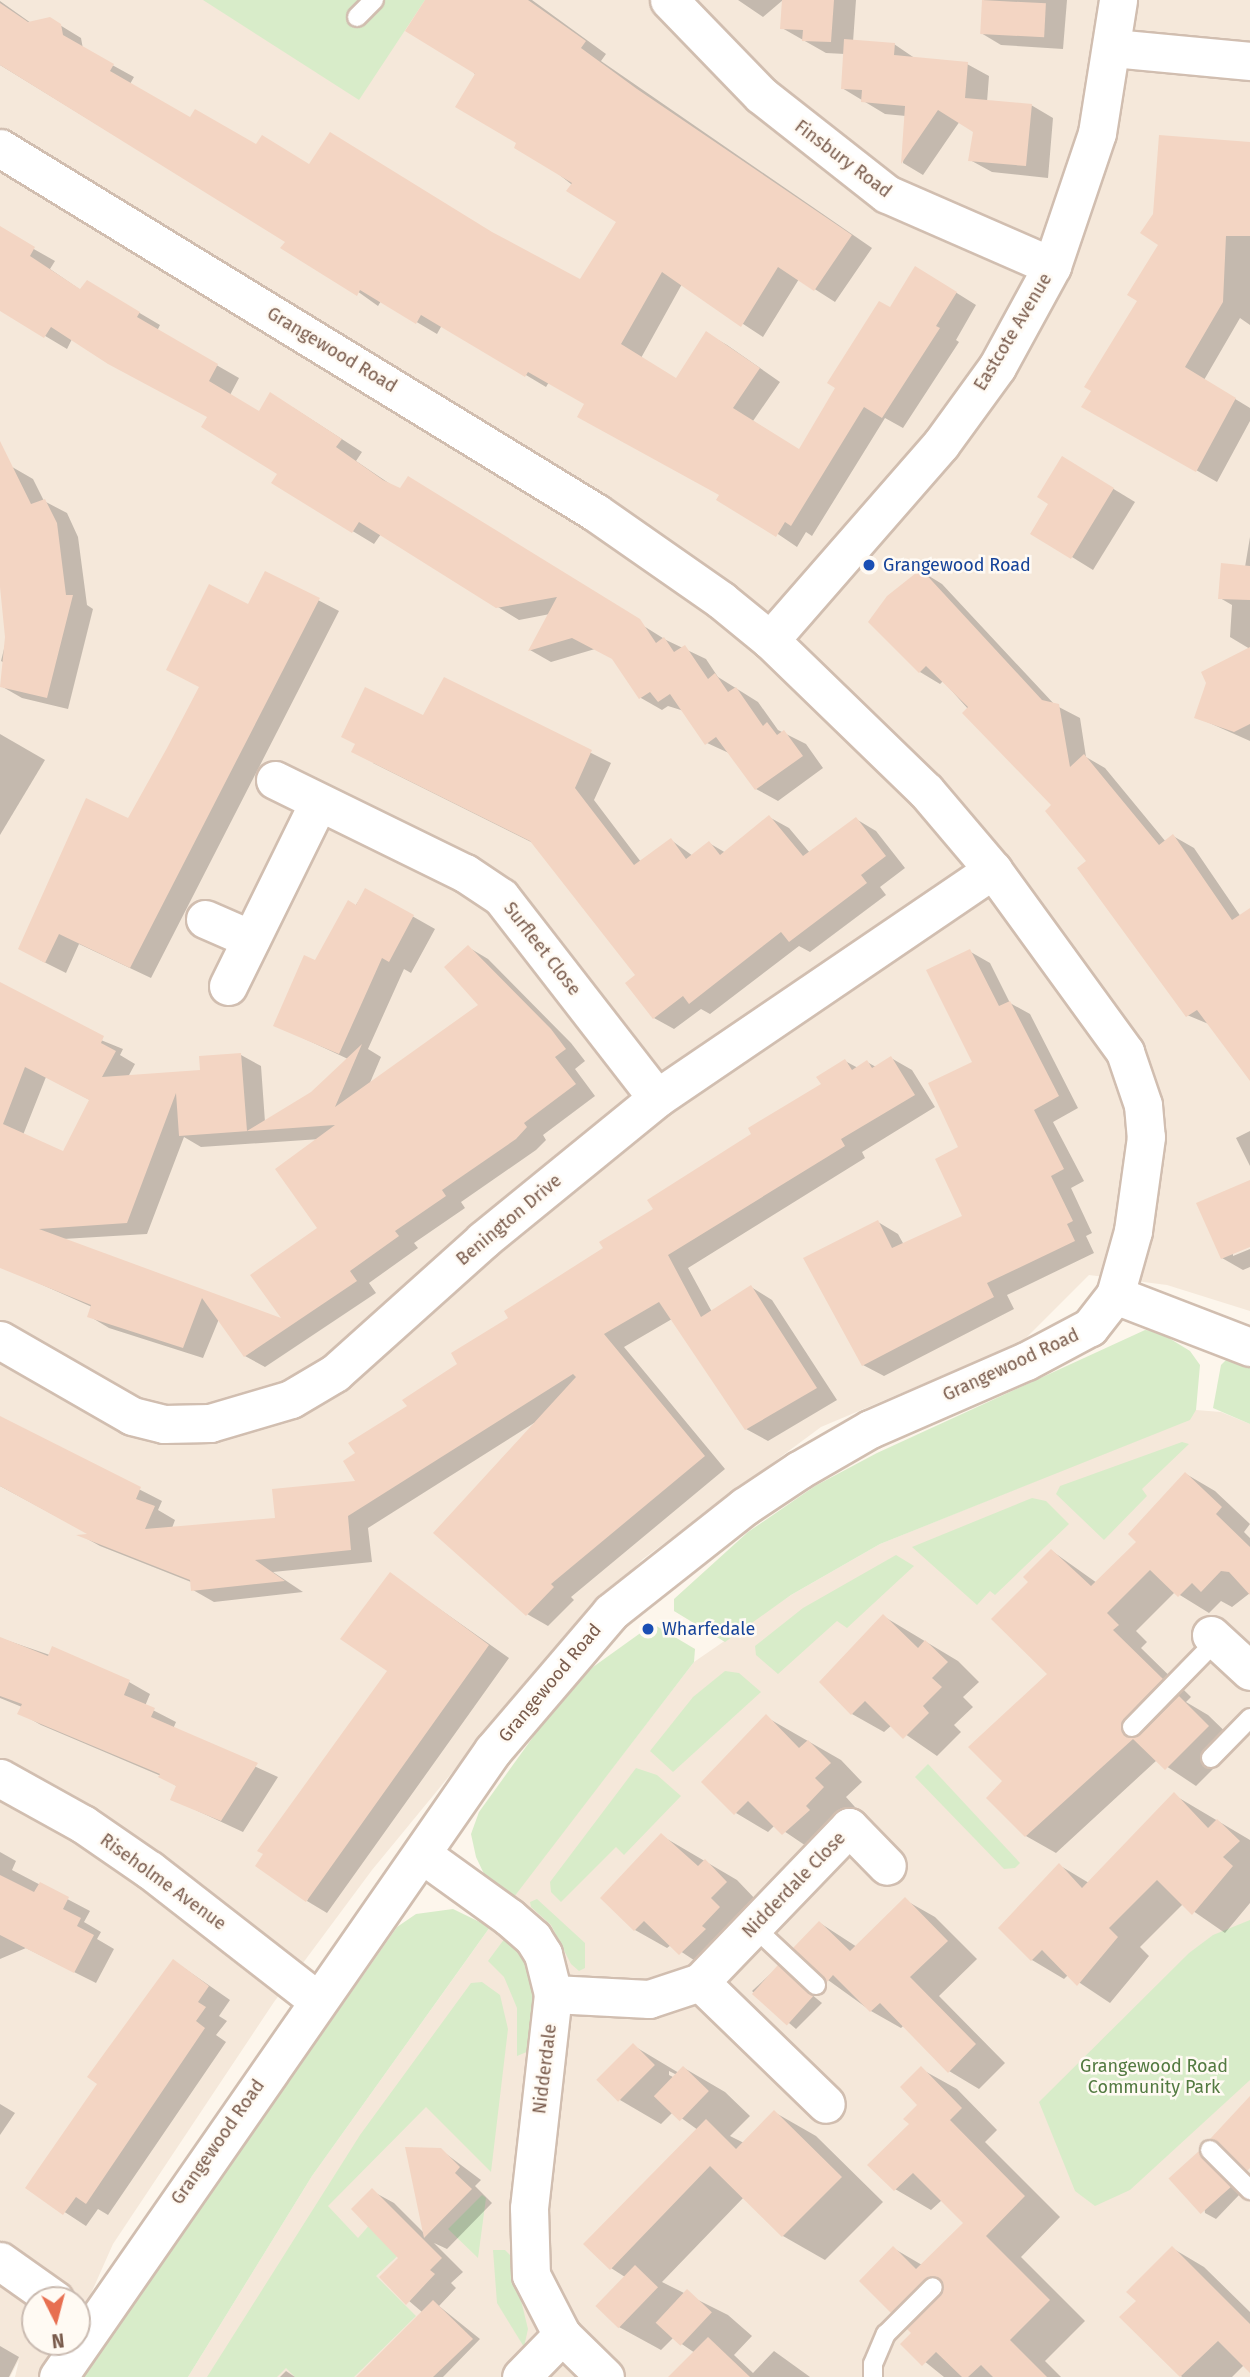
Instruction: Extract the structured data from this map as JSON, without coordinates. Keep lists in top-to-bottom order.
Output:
{
  "streets": {
    "street": [
      "Finsbury Road",
      "Eastcote Avenue",
      "Grangewood Road",
      "Surfleet Close",
      "Benington Drive",
      "Riseholme Avenue",
      "Nidderdale Close",
      "Nidderdale"
    ]
  },
  "crossings": [
    ["Finsbury Road", "Eastcote Avenue"],
    ["Eastcote Avenue", "Grangewood Road"],
    ["Grangewood Road", "Benington Drive"],
    ["Grangewood Road", "Riseholme Avenue"],
    ["Grangewood Road", "Nidderdale"],
    ["Surfleet Close", "Benington Drive"],
    ["Nidderdale Close", "Nidderdale"]
  ],
  "parks": ["Grangewood Road Community Park"],
  "places": ["Grangewood Road", "Wharfedale"],
  "north": "bottom"
}
